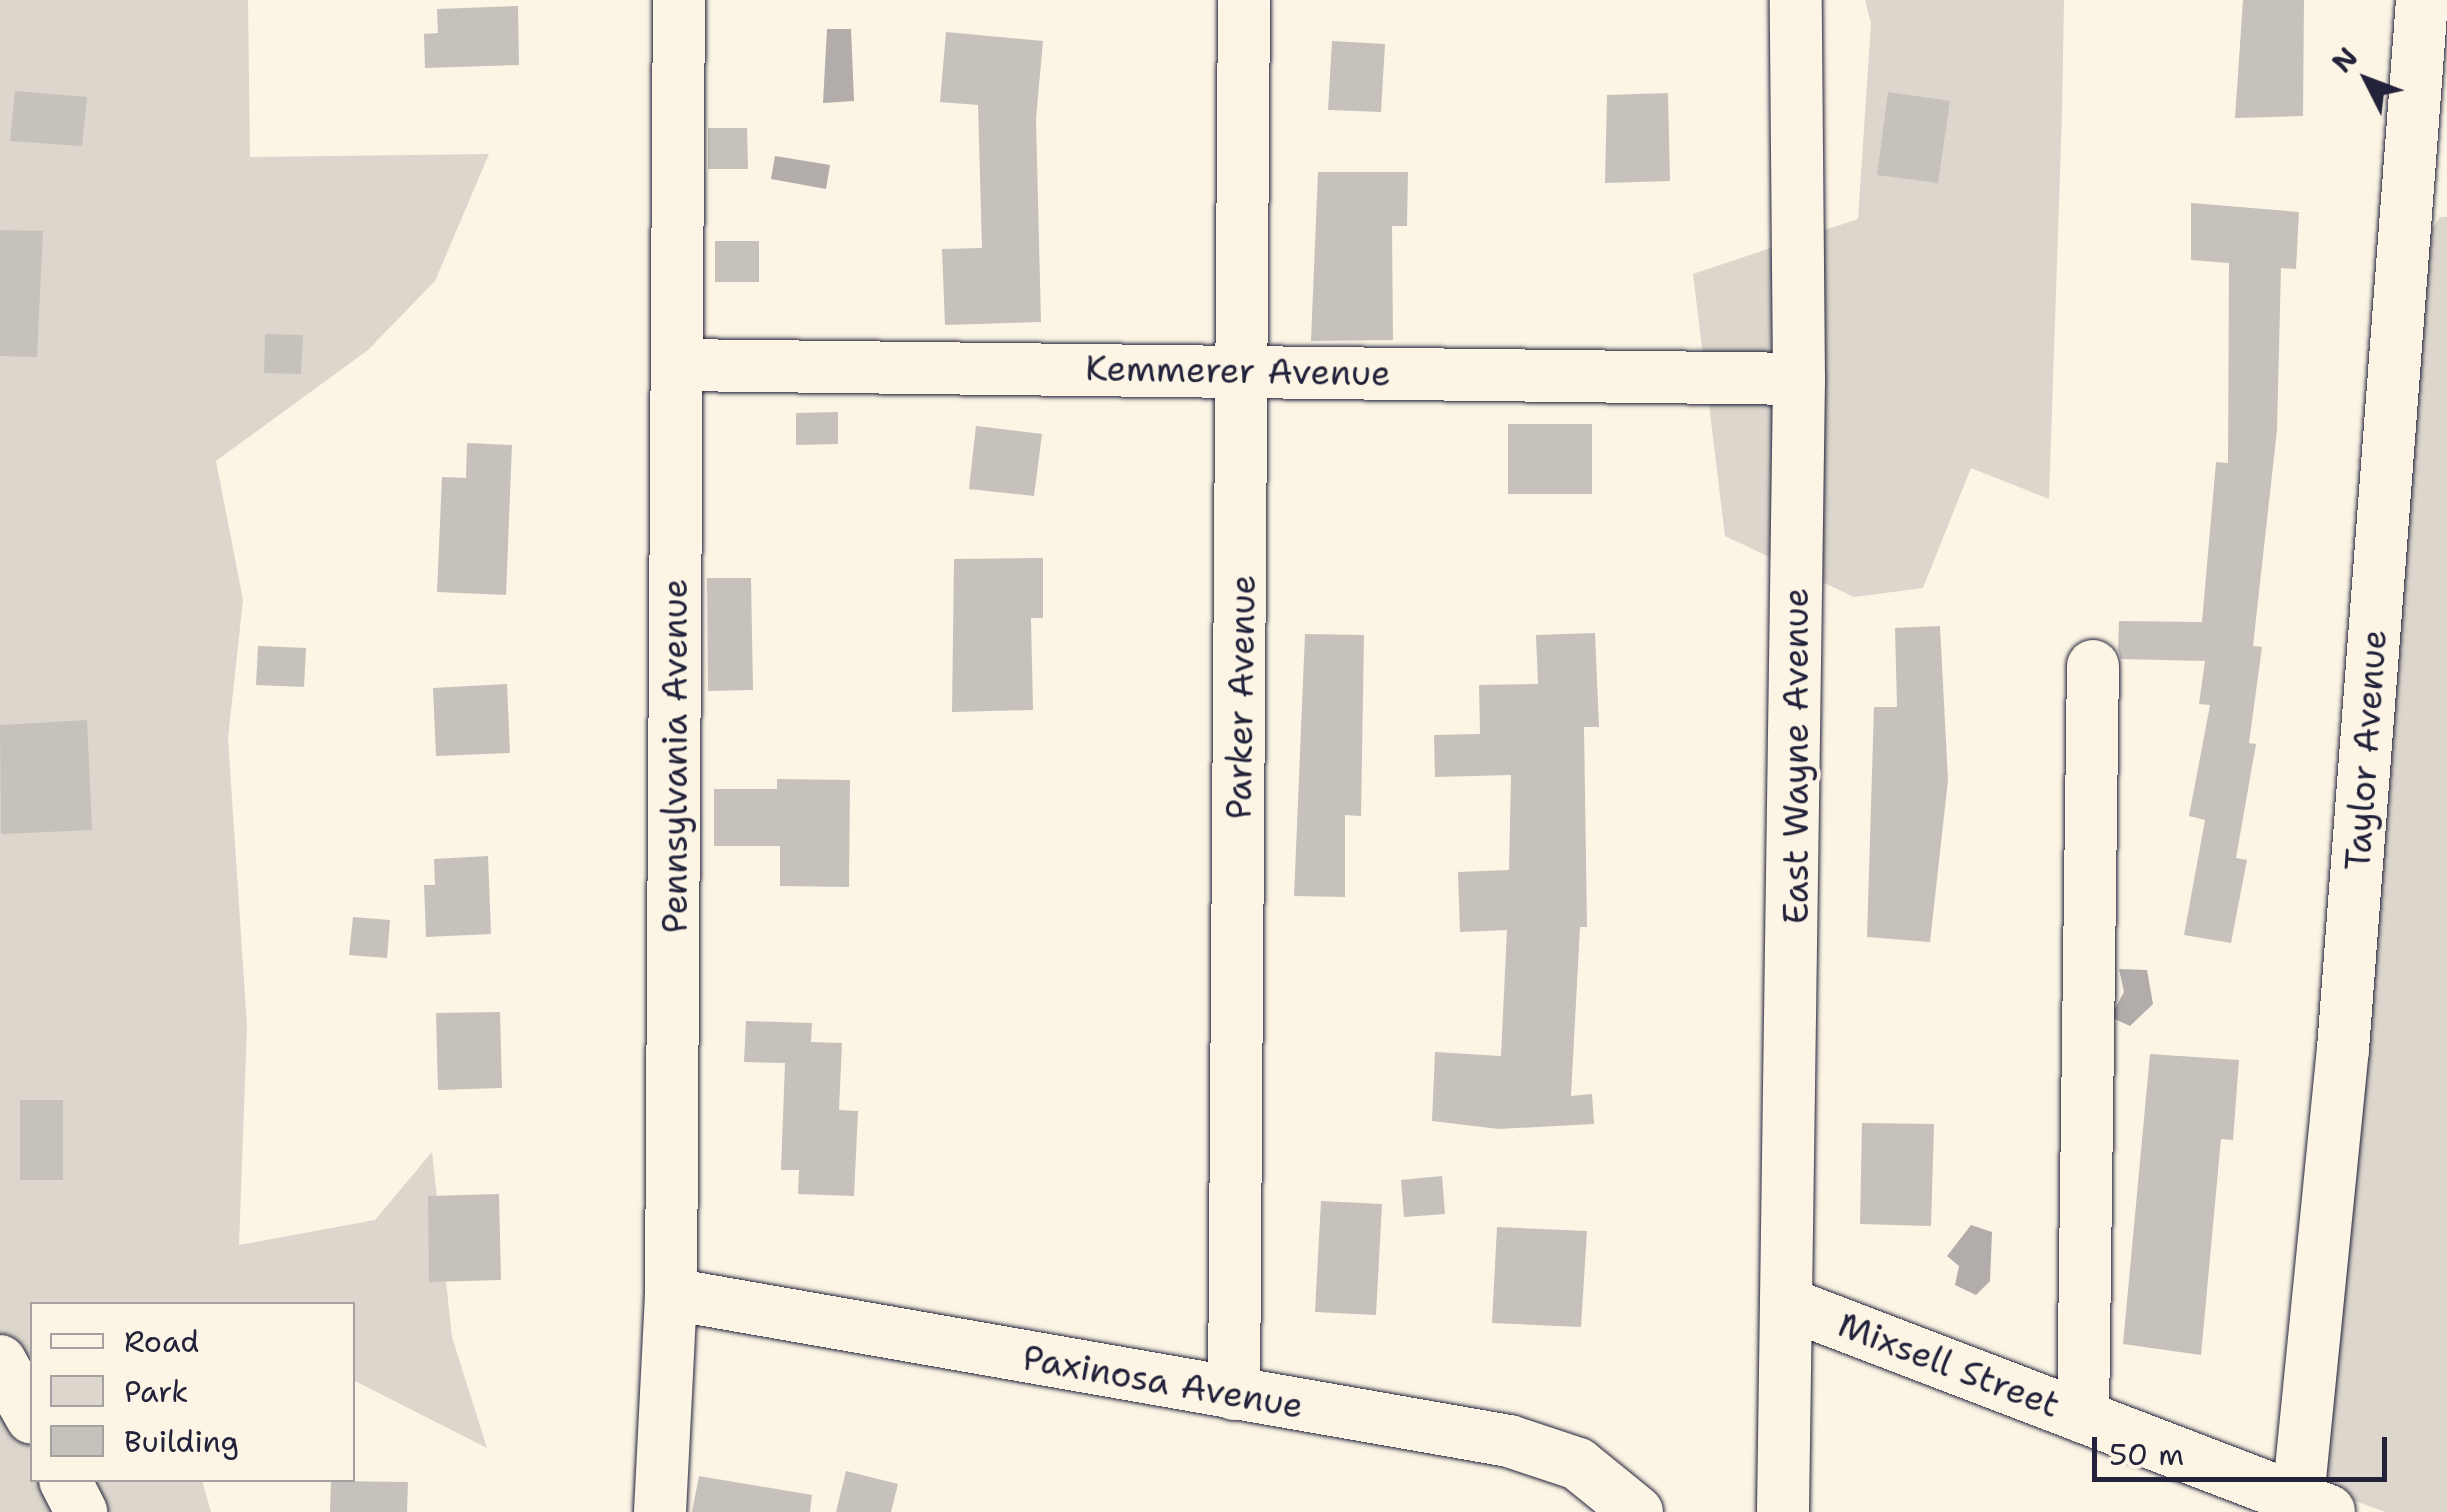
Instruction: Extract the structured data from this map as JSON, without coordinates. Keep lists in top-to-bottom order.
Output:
{
  "streets": {
    "street": [
      "Kemmerer Avenue",
      "Parker Avenue",
      "Taylor Avenue",
      "Pennsylvania Avenue",
      "East Wayne Avenue",
      "Mixsell Street",
      "Paxinosa Avenue"
    ]
  },
  "crossings": [
    ["Kemmerer Avenue", "Parker Avenue"],
    ["Kemmerer Avenue", "Pennsylvania Avenue"],
    ["Kemmerer Avenue", "East Wayne Avenue"],
    ["Parker Avenue", "Paxinosa Avenue"],
    ["Taylor Avenue", "Mixsell Street"],
    ["Pennsylvania Avenue", "Paxinosa Avenue"],
    ["East Wayne Avenue", "Mixsell Street"]
  ],
  "legend": ["Road", "Park", "Building"],
  "scale_bar": "50 m",
  "north": "top left"
}
